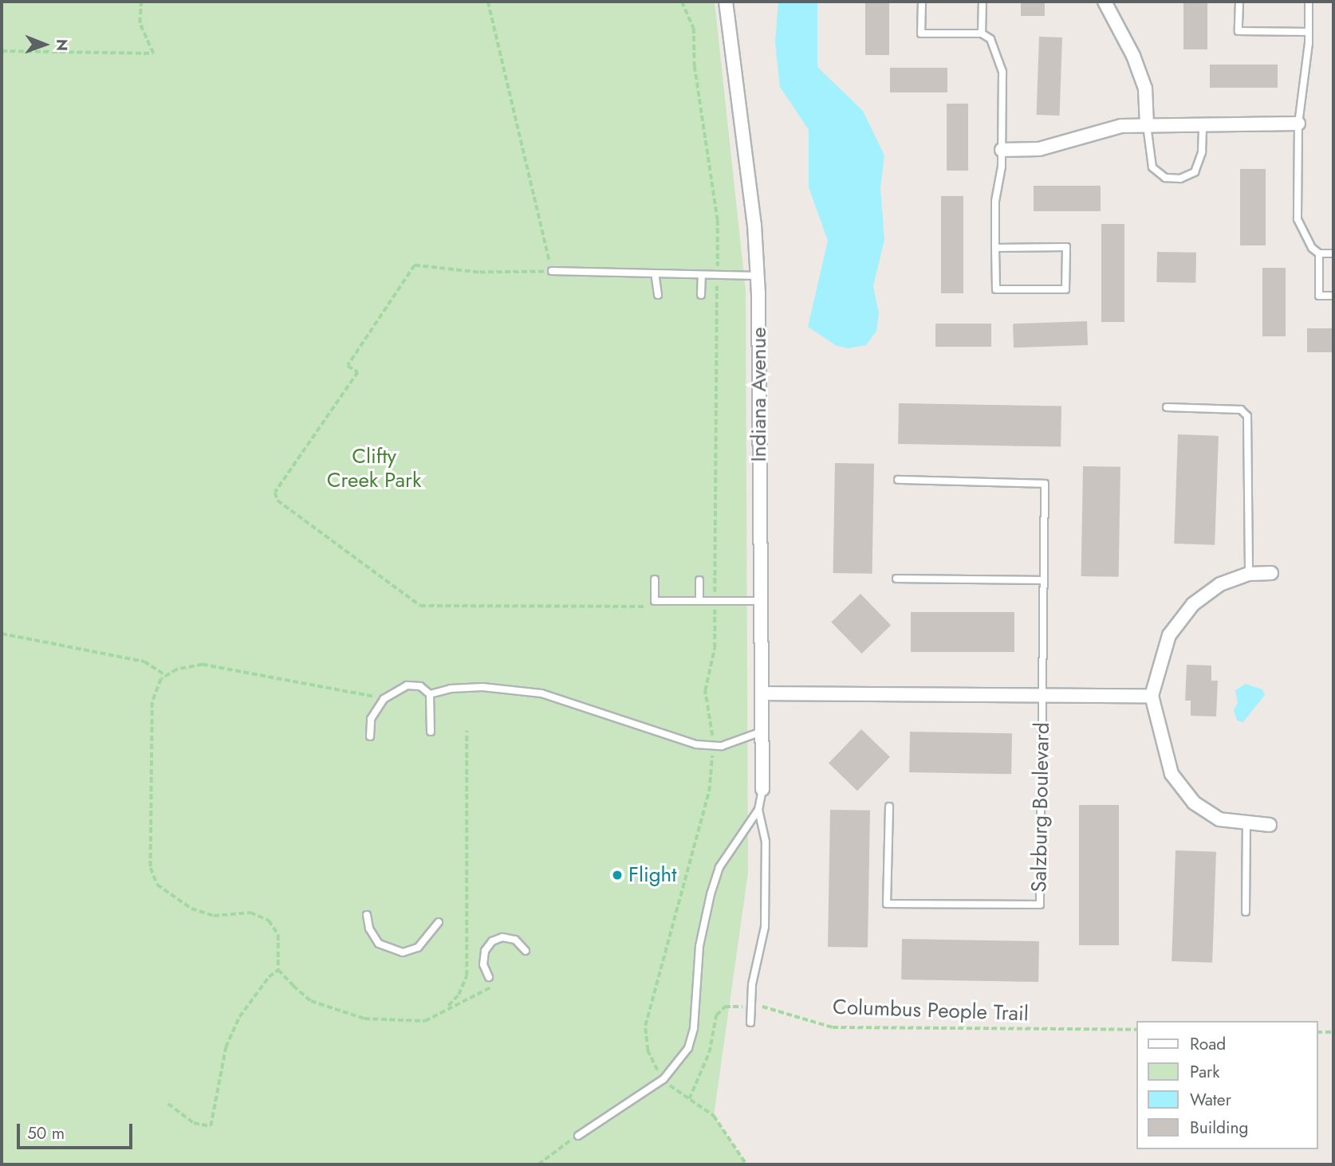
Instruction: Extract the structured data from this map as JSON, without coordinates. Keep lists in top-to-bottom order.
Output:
{
  "streets": {
    "street": ["Indiana Avenue", "Salzburg Boulevard"],
    "path": ["Columbus People Trail"]
  },
  "crossings": [
    ["Indiana Avenue", "Salzburg Boulevard"]
  ],
  "parks": ["Clifty Creek Park"],
  "places": ["Flight"],
  "legend": [
    "Road",
    "Park",
    "Water",
    "Building"
  ],
  "scale_bar": "50 m",
  "north": "right"
}
